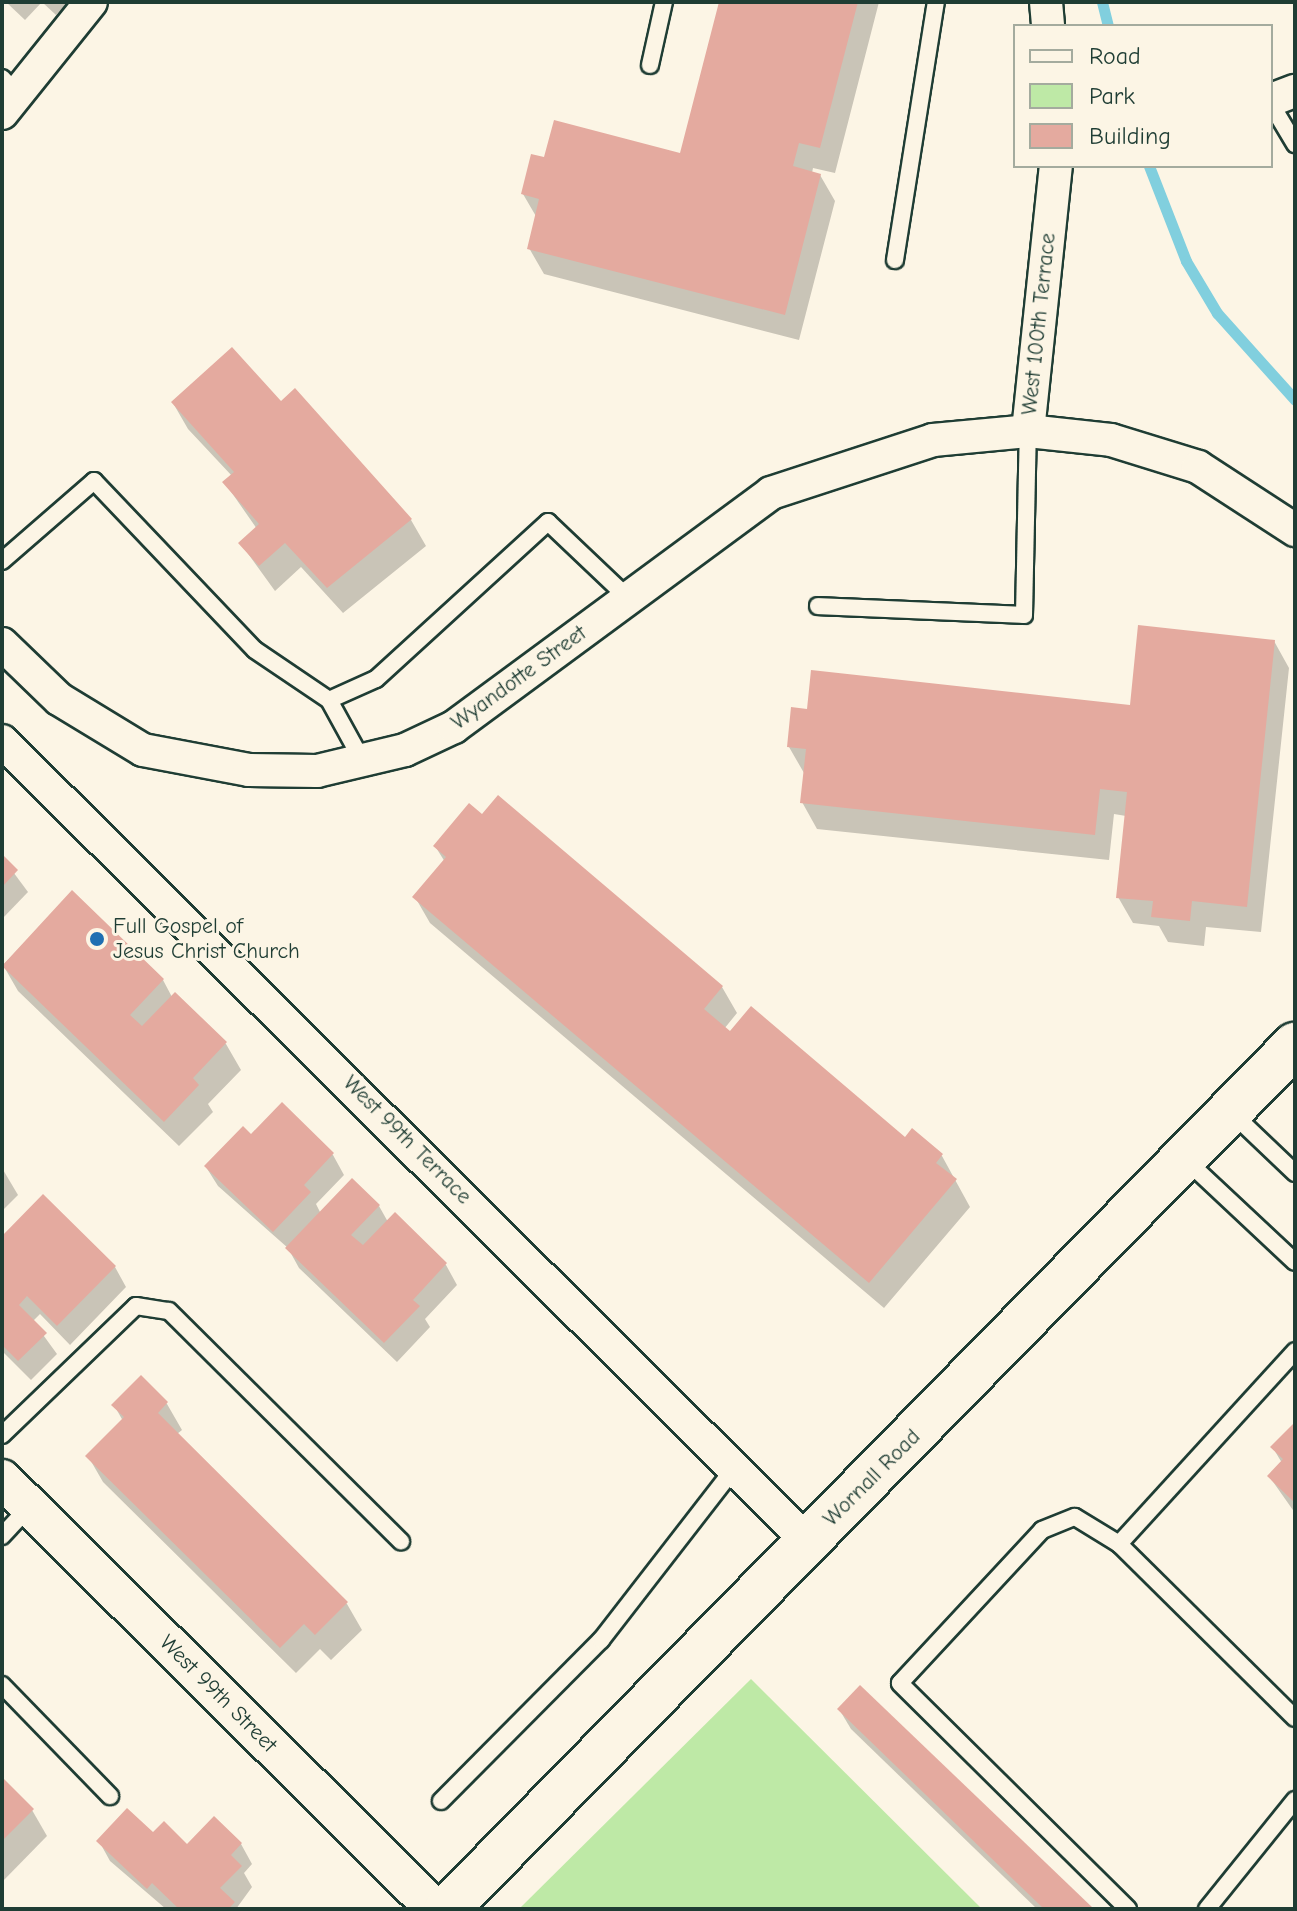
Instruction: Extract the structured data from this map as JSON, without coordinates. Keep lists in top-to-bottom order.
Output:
{
  "streets": {
    "main road": ["Wornall Road"],
    "street": [
      "West 100th Terrace",
      "Wyandotte Street",
      "West 99th Terrace",
      "West 99th Street"
    ]
  },
  "crossings": [
    ["West 100th Terrace", "Wyandotte Street"],
    ["West 99th Terrace", "Wornall Road"]
  ],
  "places": ["Full Gospel of Jesus Christ Church"],
  "legend": ["Road", "Park", "Building"]
}
